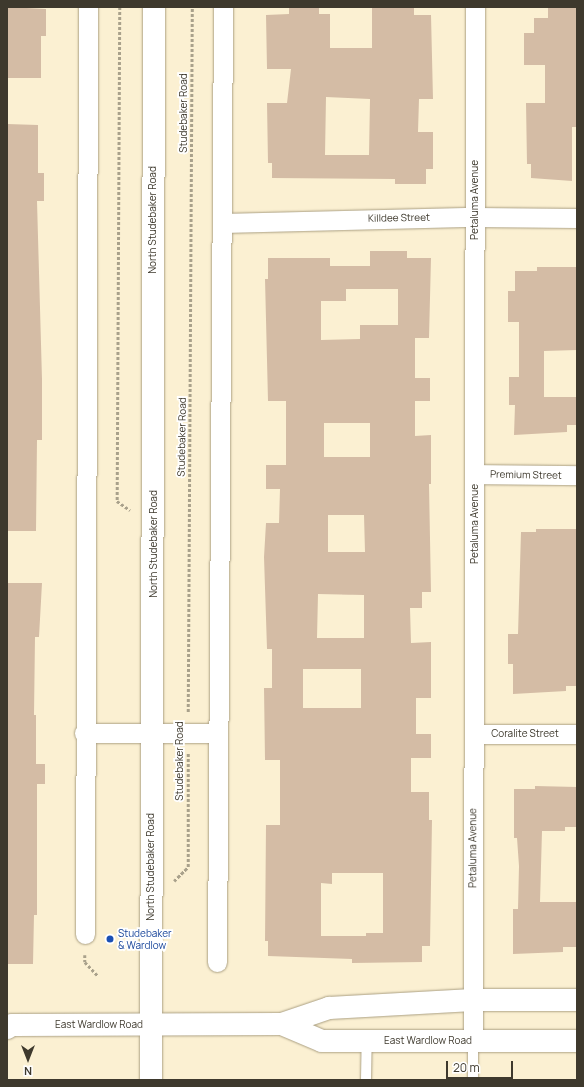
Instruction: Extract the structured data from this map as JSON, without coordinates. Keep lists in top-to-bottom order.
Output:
{
  "streets": {
    "main road": ["North Studebaker Road", "East Wardlow Road"],
    "street": [
      "Petaluma Avenue",
      "Killdee Street",
      "Premium Street",
      "Coralite Street"
    ],
    "path": ["Studebaker Road"]
  },
  "crossings": [
    ["Petaluma Avenue", "Killdee Street"],
    ["Petaluma Avenue", "Premium Street"],
    ["Petaluma Avenue", "Coralite Street"],
    ["Petaluma Avenue", "East Wardlow Road"],
    ["North Studebaker Road", "East Wardlow Road"]
  ],
  "places": ["Studebaker & Wardlow"],
  "scale_bar": "20 m",
  "north": "bottom"
}
